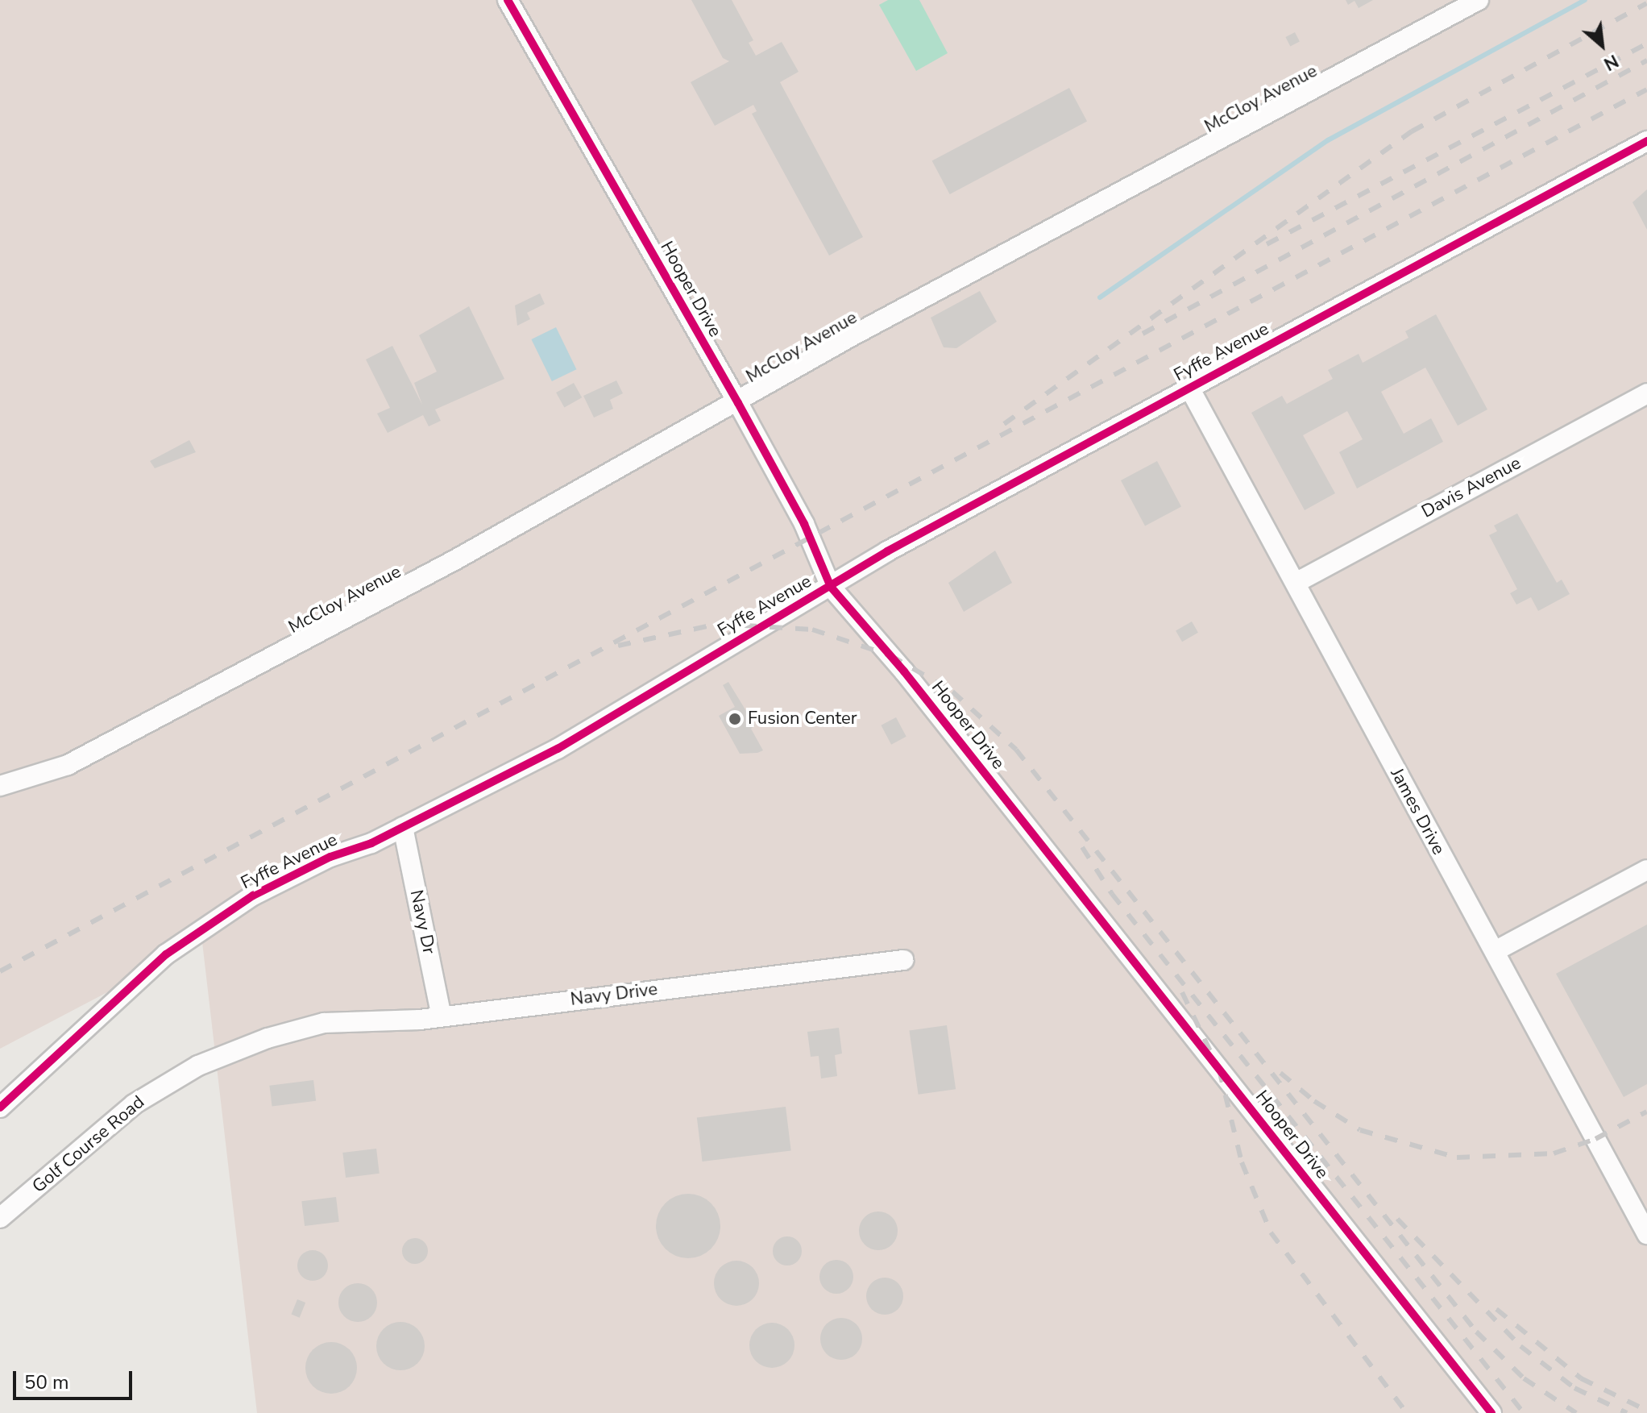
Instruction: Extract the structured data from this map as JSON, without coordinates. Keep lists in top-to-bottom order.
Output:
{
  "streets": {
    "street": [
      "McCloy Avenue",
      "Hooper Drive",
      "Fyffe Avenue",
      "Davis Avenue",
      "James Drive",
      "Navy Dr",
      "Navy Drive",
      "Golf Course Road"
    ]
  },
  "crossings": [
    ["McCloy Avenue", "Hooper Drive"],
    ["Hooper Drive", "Fyffe Avenue"],
    ["Fyffe Avenue", "James Drive"],
    ["Fyffe Avenue", "Navy Dr"],
    ["Davis Avenue", "James Drive"],
    ["Navy Dr", "Navy Drive"],
    ["Navy Drive", "Golf Course Road"]
  ],
  "places": ["Fusion Center"],
  "scale_bar": "50 m",
  "north": "bottom right"
}
